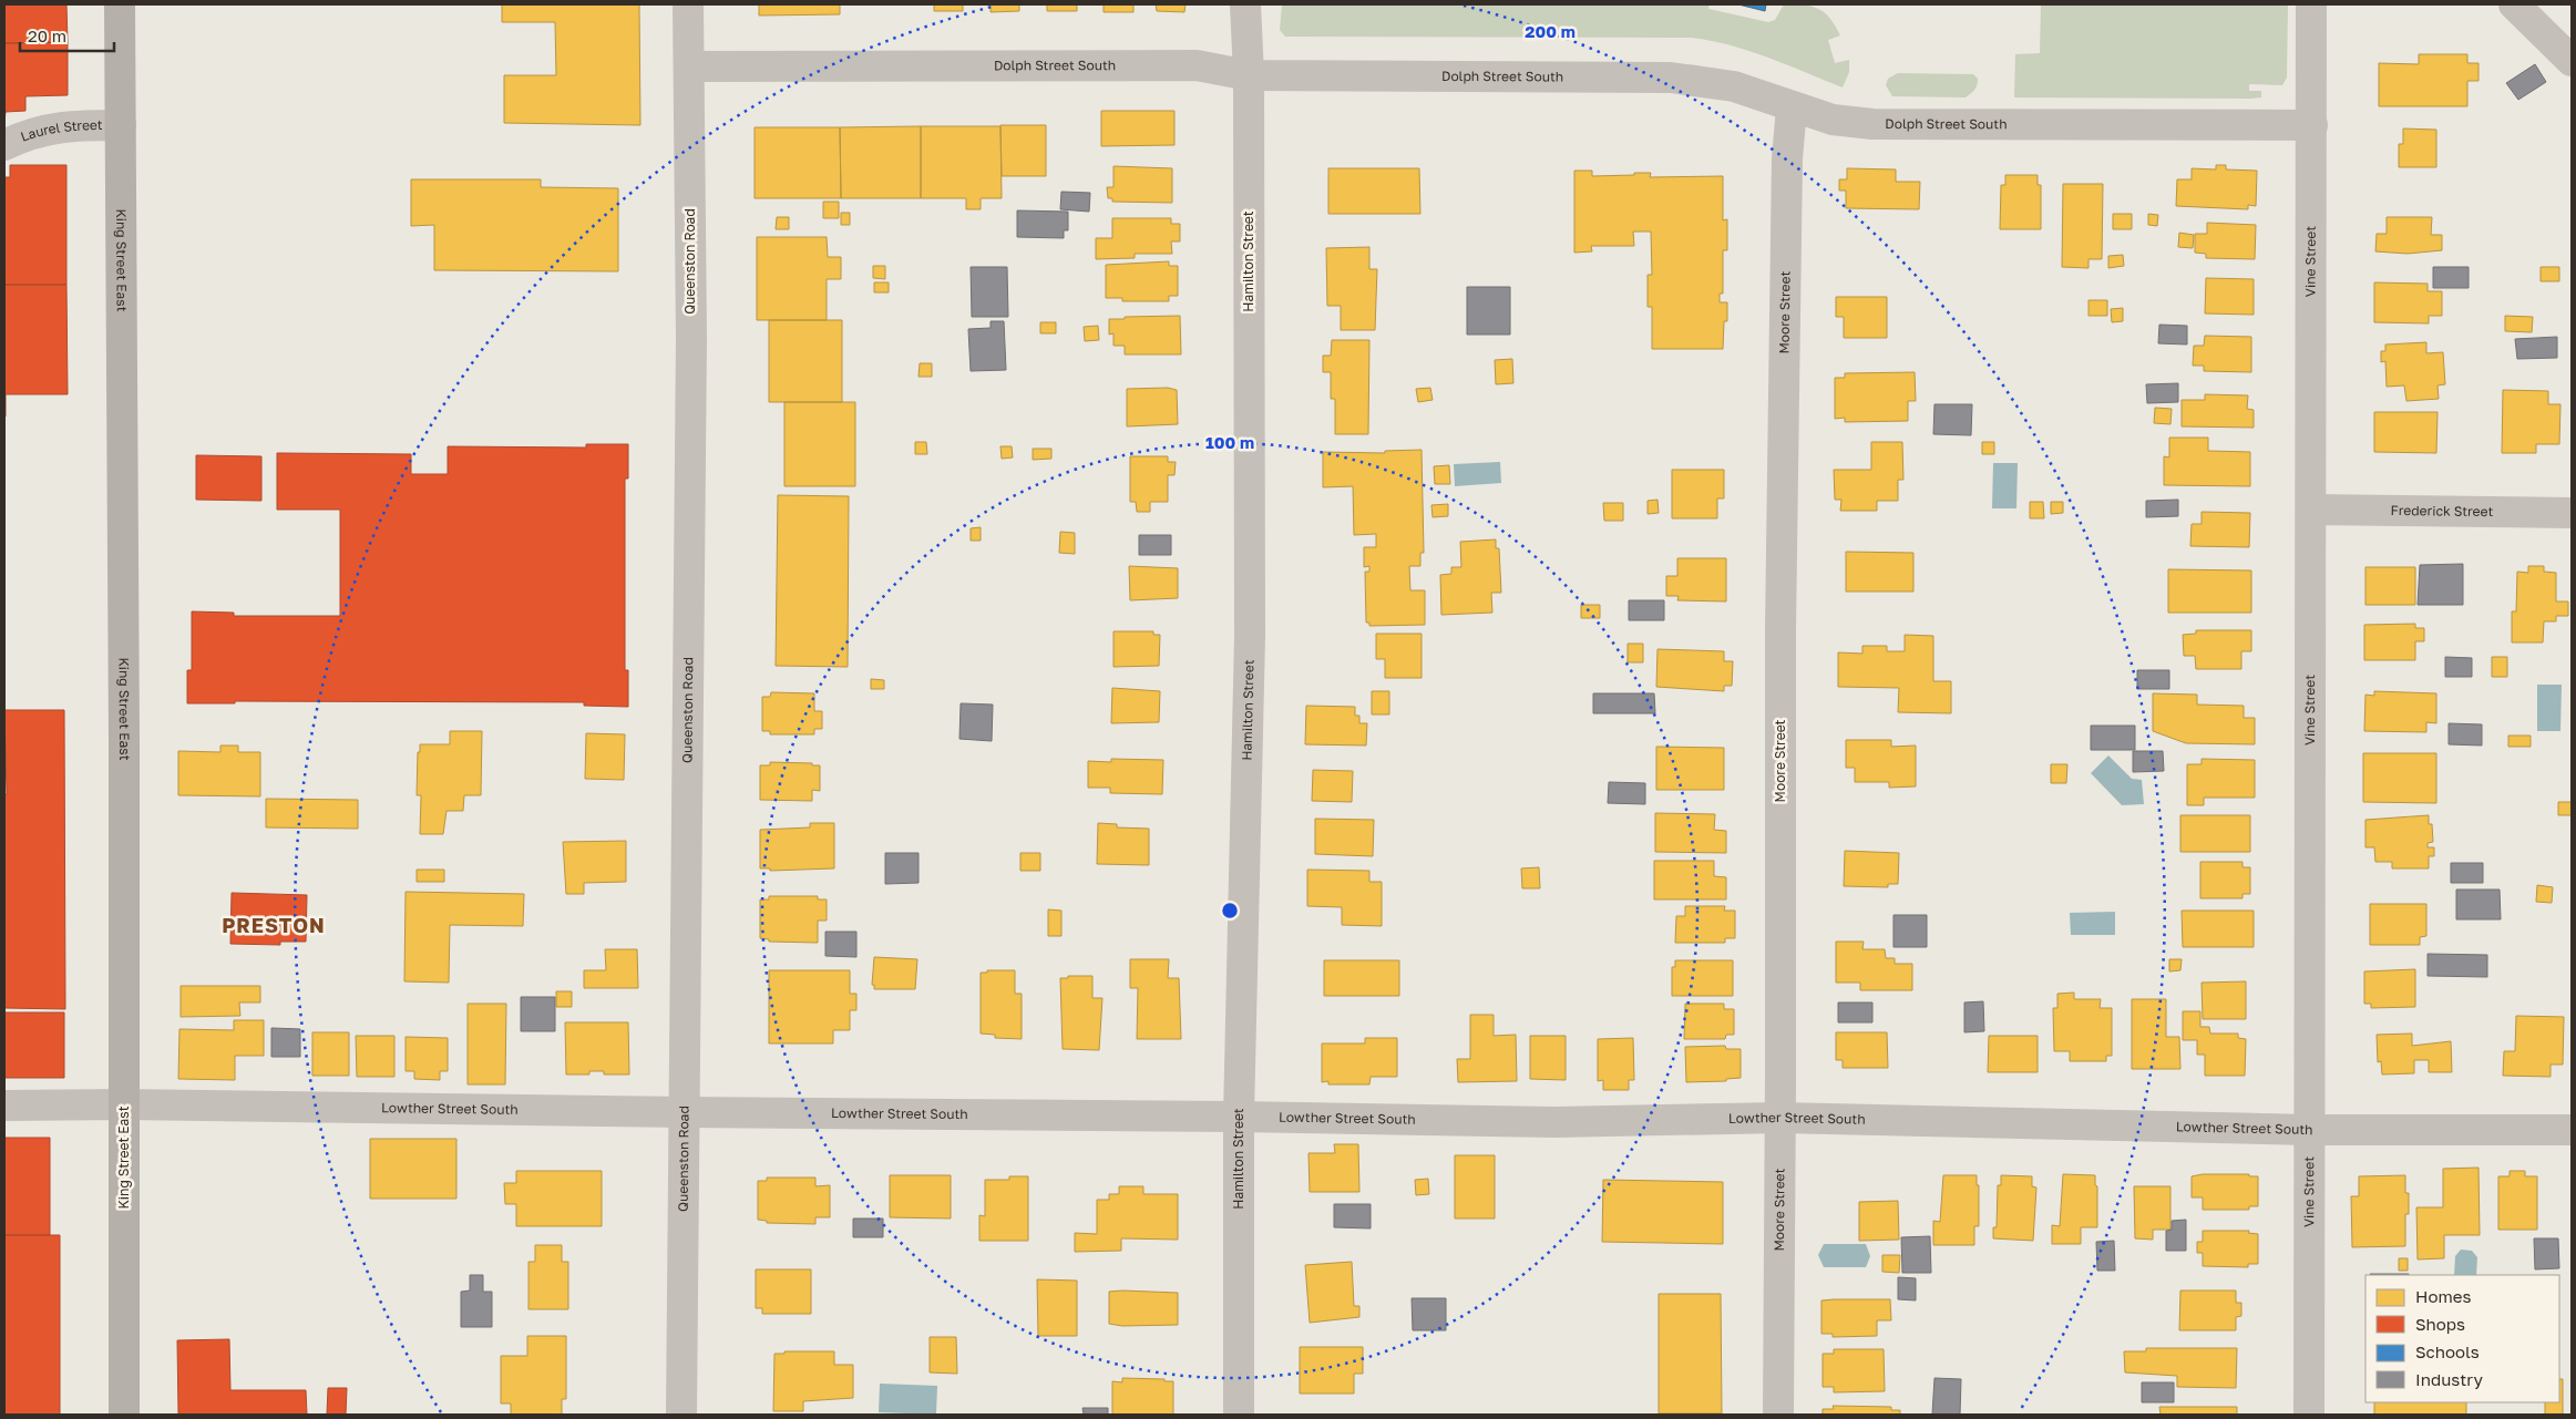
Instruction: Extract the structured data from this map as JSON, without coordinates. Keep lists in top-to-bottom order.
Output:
{
  "streets": {
    "main road": ["King Street East"],
    "street": [
      "Dolph Street South",
      "Laurel Street",
      "Queenston Road",
      "Hamilton Street",
      "Vine Street",
      "Moore Street",
      "Frederick Street",
      "Lowther Street South"
    ]
  },
  "crossings": [
    ["Dolph Street South", "Queenston Road"],
    ["Dolph Street South", "Hamilton Street"],
    ["Dolph Street South", "Vine Street"],
    ["Dolph Street South", "Moore Street"],
    ["Laurel Street", "King Street East"],
    ["King Street East", "Lowther Street South"],
    ["Queenston Road", "Lowther Street South"],
    ["Hamilton Street", "Lowther Street South"],
    ["Vine Street", "Frederick Street"],
    ["Vine Street", "Lowther Street South"],
    ["Moore Street", "Lowther Street South"]
  ],
  "districts": ["PRESTON"],
  "legend": [
    "Homes",
    "Shops",
    "Schools",
    "Industry"
  ],
  "scale_bar": "20 m",
  "rings": ["200 m", "100 m"]
}
